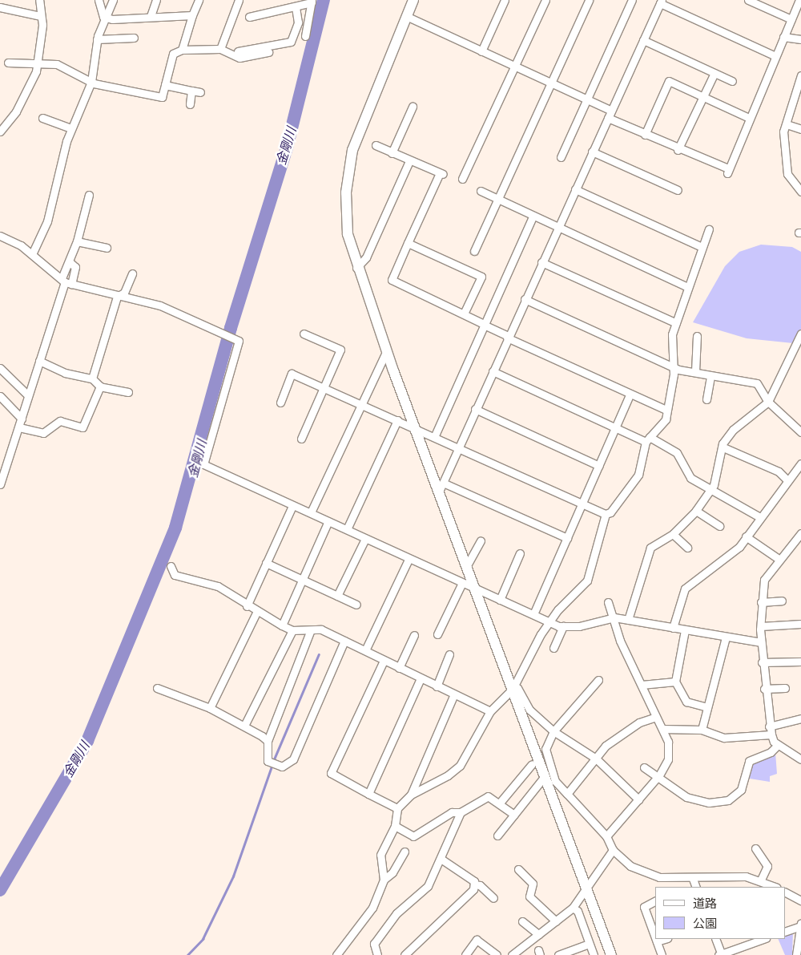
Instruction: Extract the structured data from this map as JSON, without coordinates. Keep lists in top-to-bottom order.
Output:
{
  "water": ["金剛川"],
  "legend": ["道路", "公園"]
}
